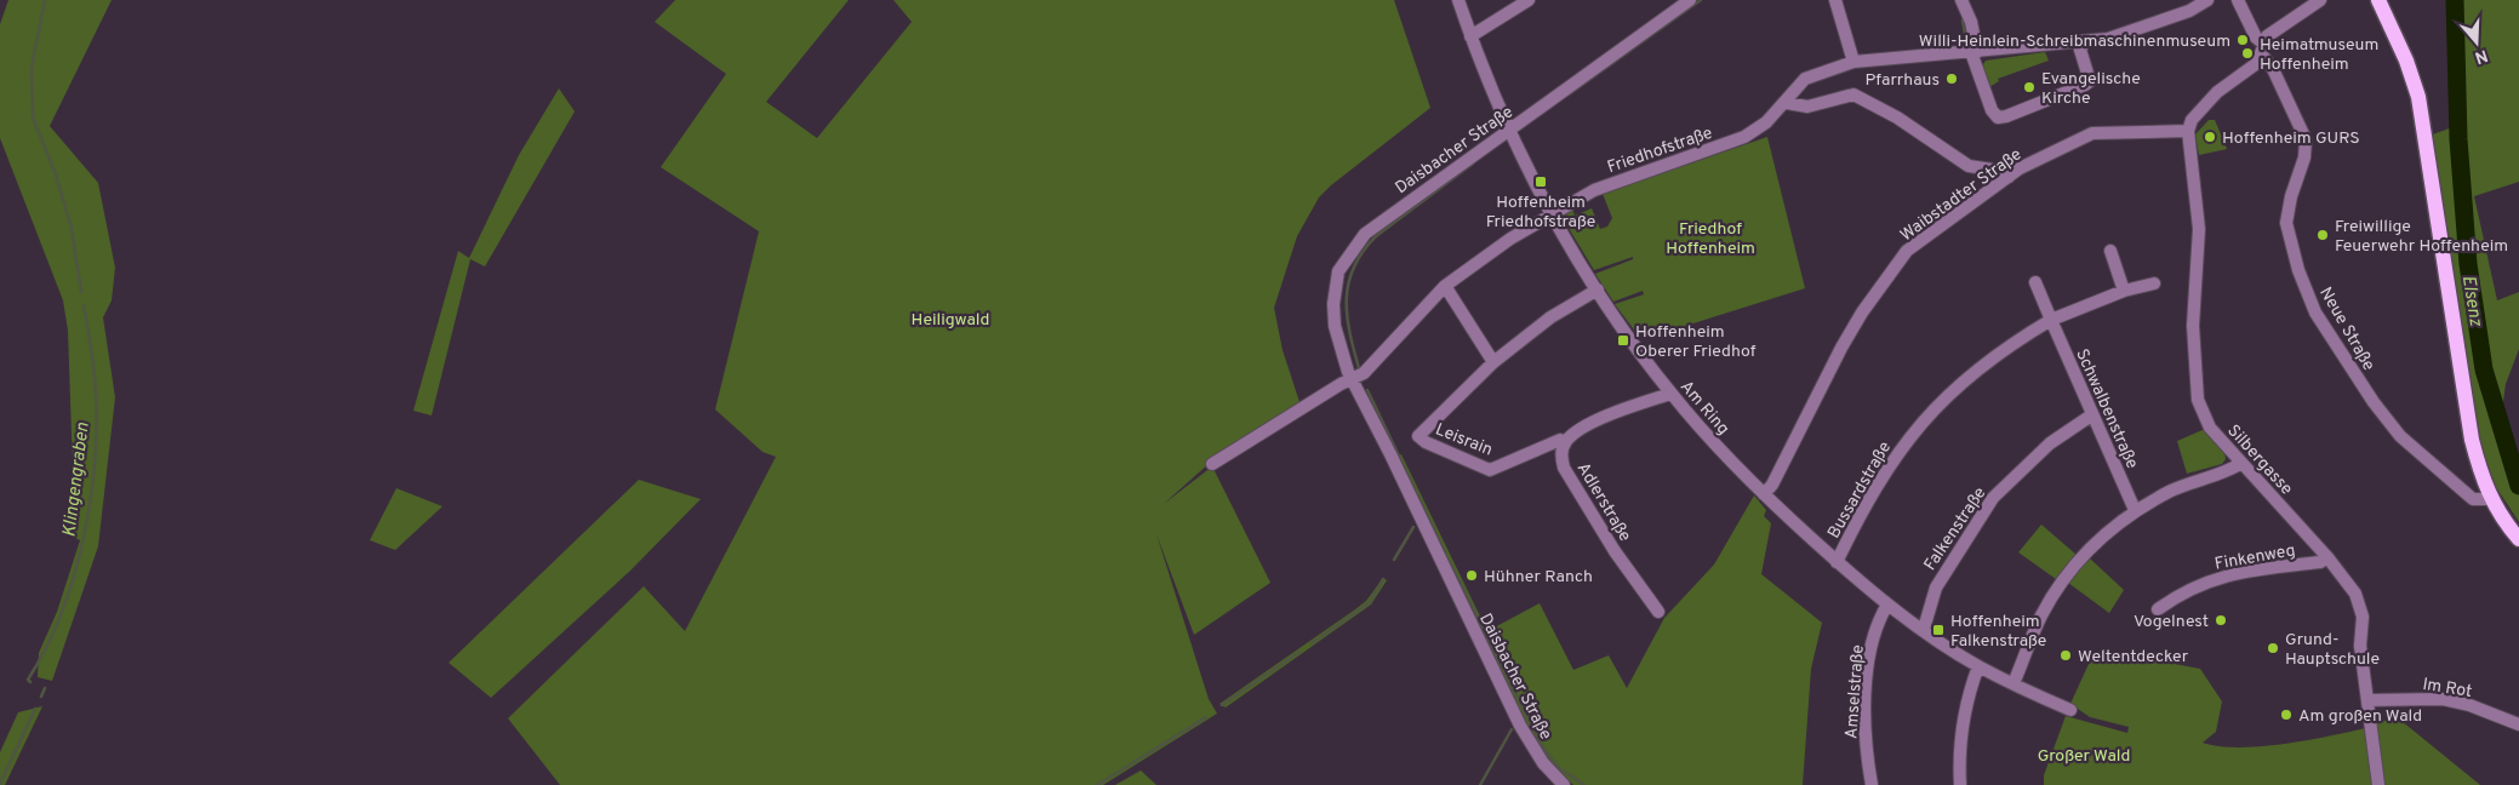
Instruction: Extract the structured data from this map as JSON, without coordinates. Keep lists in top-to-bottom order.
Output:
{
  "streets": {
    "street": [
      "Daisbacher Straße",
      "Friedhofstraße",
      "Waibstadter Straße",
      "Neue Straße",
      "Am Ring",
      "Schwalbenstraße",
      "Leisrain",
      "Silbergasse",
      "Bussardstraße",
      "Adlerstraße",
      "Falkenstraße",
      "Finkenweg",
      "Im Rot",
      "Amselstraße"
    ]
  },
  "crossings": [
    ["Daisbacher Straße", "Friedhofstraße"],
    ["Daisbacher Straße", "Am Ring"],
    ["Friedhofstraße", "Am Ring"],
    ["Waibstadter Straße", "Am Ring"],
    ["Waibstadter Straße", "Silbergasse"],
    ["Am Ring", "Bussardstraße"],
    ["Am Ring", "Falkenstraße"],
    ["Am Ring", "Amselstraße"],
    ["Schwalbenstraße", "Bussardstraße"],
    ["Schwalbenstraße", "Falkenstraße"],
    ["Leisrain", "Adlerstraße"],
    ["Silbergasse", "Finkenweg"],
    ["Silbergasse", "Im Rot"]
  ],
  "water": ["Elsenz", "Klingengraben"],
  "parks": ["Friedhof Hoffenheim", "Heiligwald", "Großer Wald"],
  "places": {
    "other": [
      "Willi-Heinlein-Schreibmaschinenmuseum",
      "Heimatmuseum Hoffenheim",
      "Pfarrhaus",
      "Evangelische Kirche",
      "Hoffenheim GURS",
      "Freiwillige Feuerwehr Hoffenheim",
      "Hühner Ranch",
      "Vogelnest",
      "Grund- Hauptschule",
      "Weltentdecker",
      "Am großen Wald"
    ],
    "transit": ["Hoffenheim Friedhofstraße", "Hoffenheim Oberer Friedhof", "Hoffenheim Falkenstraße"]
  },
  "north": "bottom"
}
